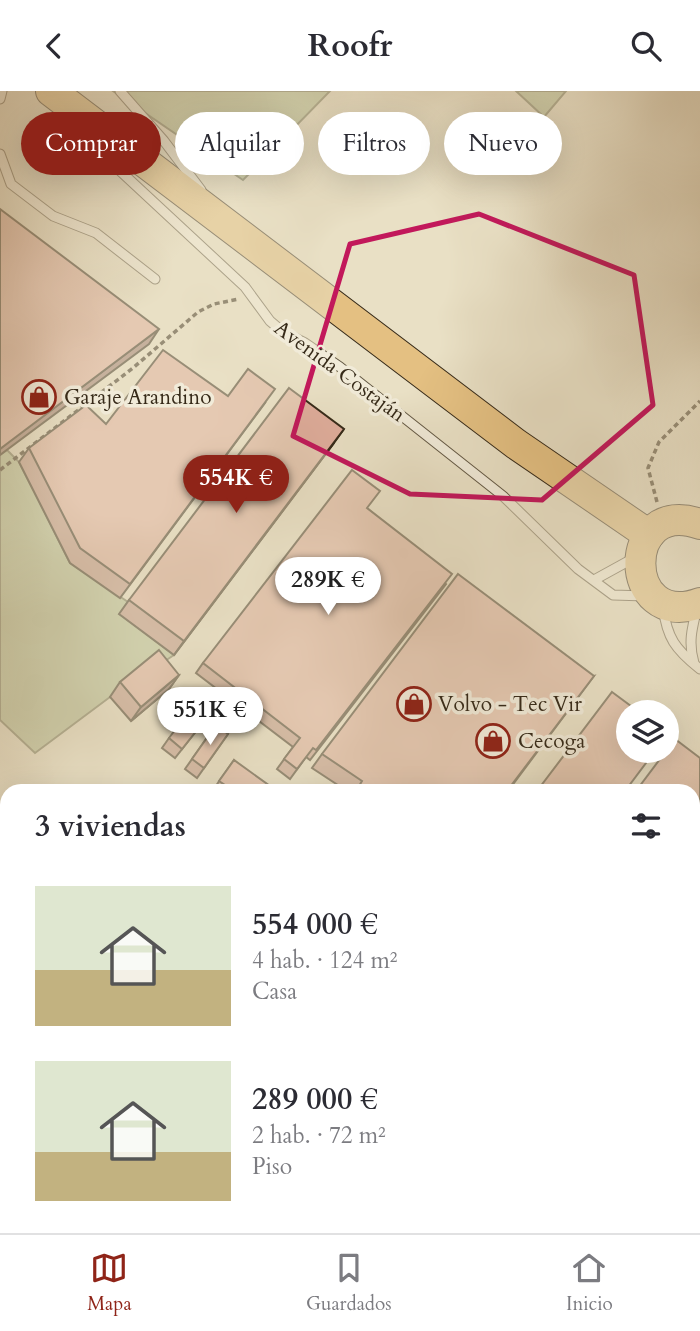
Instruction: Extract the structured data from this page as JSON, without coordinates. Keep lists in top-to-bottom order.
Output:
{
  "streets": {
    "lane": ["Avenida Costaján"]
  },
  "places": {
    "shop": ["Garaje Arandino", "Volvo - Tec Vir", "Cecoga"]
  },
  "page": {
    "header": "Roofr",
    "chip": [
      "Comprar",
      "Alquilar",
      "Filtros",
      "Nuevo"
    ],
    "price": ["554K €", "289K €", "551K €"],
    "heading": "3 viviendas",
    "list": [
      {
        "name": "554 000 €",
        "note": "4 hab. · 124 m² · Casa"
      },
      {
        "name": "289 000 €",
        "note": "2 hab. · 72 m² · Piso"
      }
    ],
    "tabs": ["Mapa", "Guardados", "Inicio"]
  }
}
